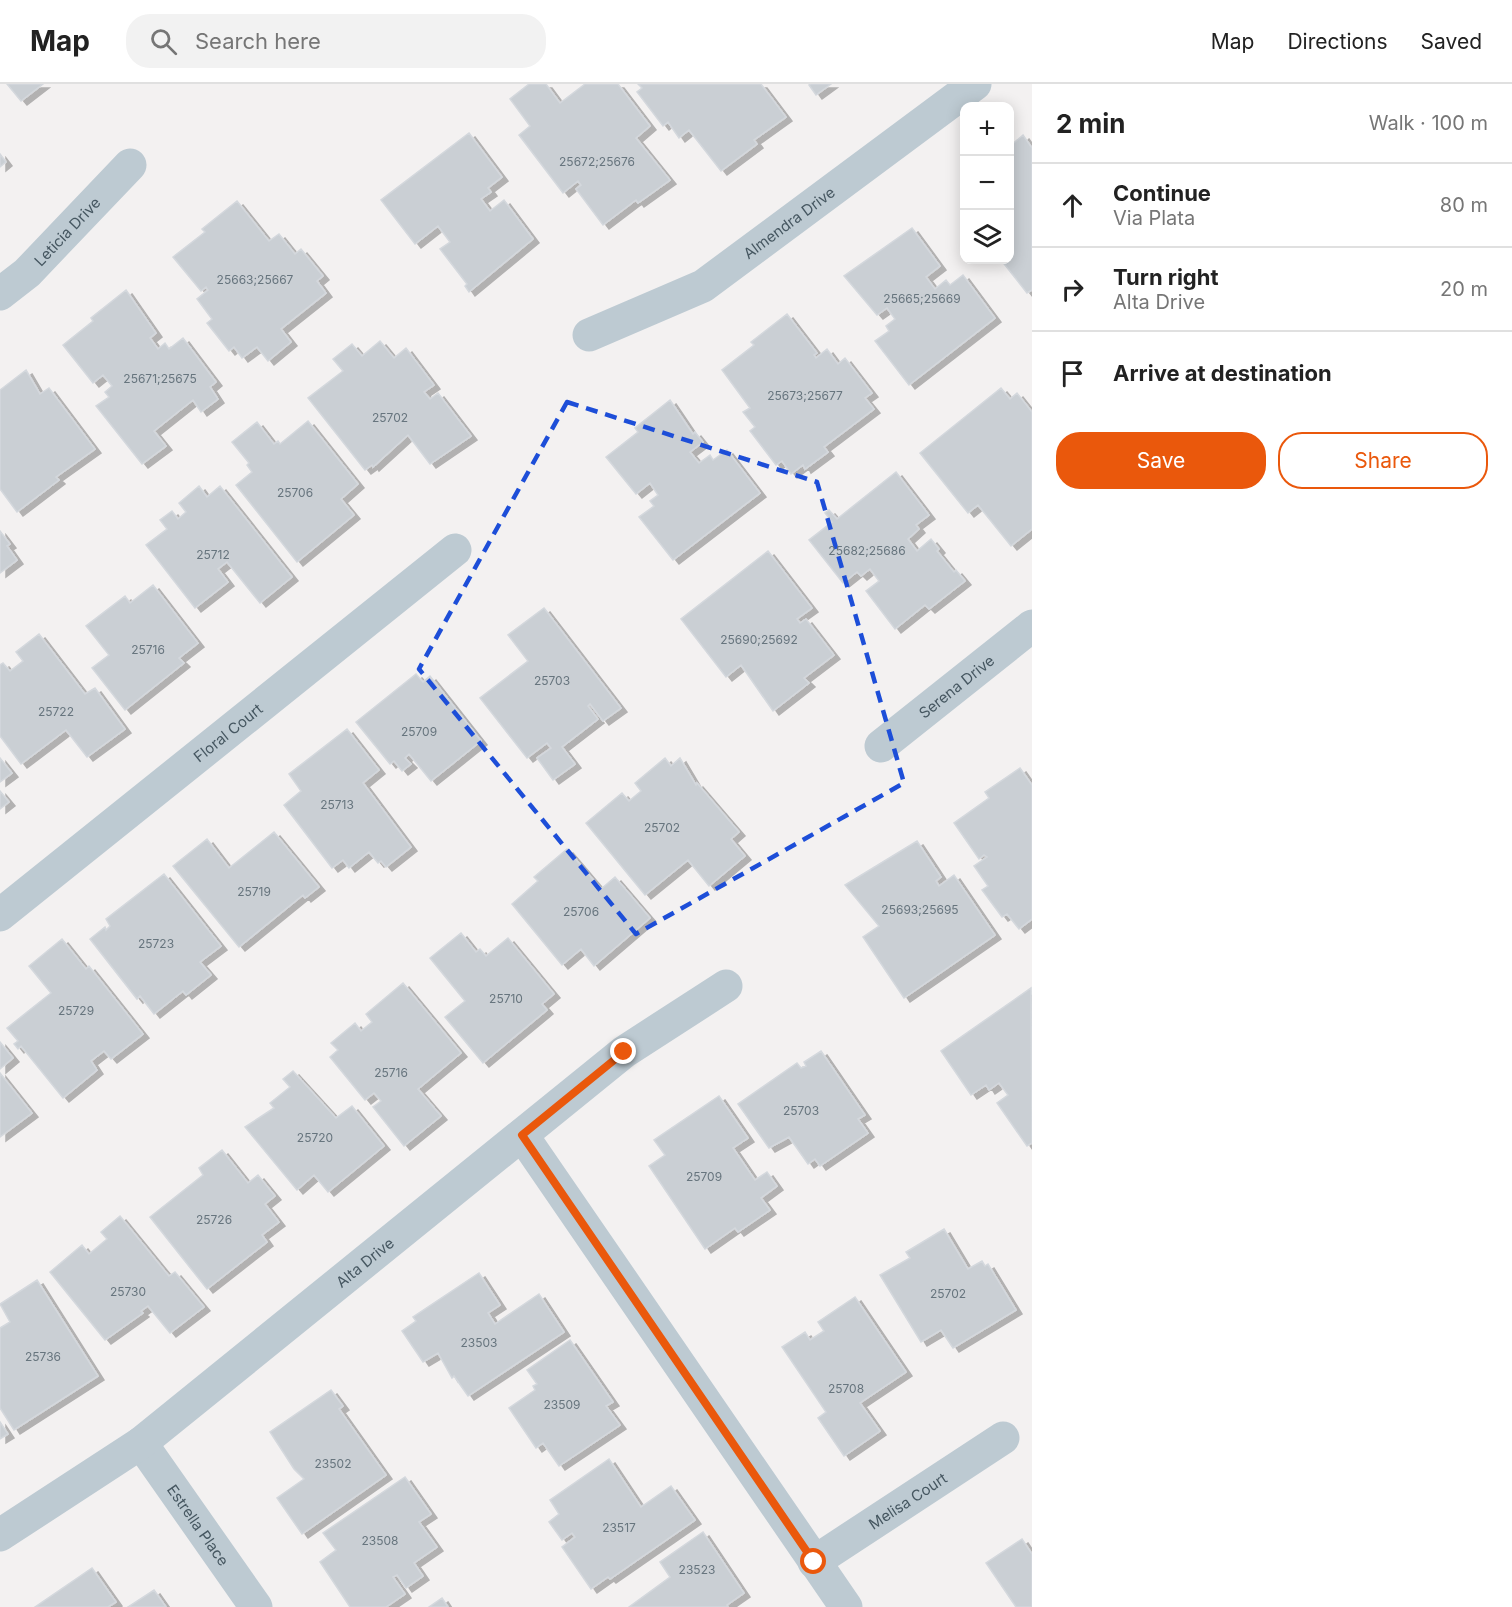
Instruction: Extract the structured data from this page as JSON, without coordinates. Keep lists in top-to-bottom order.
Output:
{
  "streets": {
    "street": [
      "Almendra Drive",
      "Leticia Drive",
      "Serena Drive",
      "Floral Court",
      "Alta Drive",
      "Melisa Court",
      "Estrella Place"
    ]
  },
  "crossings": [
    ["Alta Drive", "Estrella Place"]
  ],
  "house_numbers": [
    "25672;25676",
    "25663;25667",
    "25665;25669",
    "25671;25675",
    "25673;25677",
    "25702",
    "25706",
    "25682;25686",
    "25712",
    "25690;25692",
    "25716",
    "25703",
    "25722",
    "25709",
    "25713",
    "25702",
    "25719",
    "25693;25695",
    "25706",
    "25723",
    "25710",
    "25729",
    "25716",
    "25703",
    "25720",
    "25709",
    "25726",
    "25730",
    "25702",
    "23503",
    "25736",
    "25708",
    "23509",
    "23502",
    "23517",
    "23508",
    "23523"
  ],
  "page": {
    "header": "Map",
    "search": "Search here",
    "nav": ["Map", "Directions", "Saved"],
    "heading": ["2 min", "Walk · 100 m"],
    "map_buttons": ["+", "−"],
    "list": [
      ["Continue", "Via Plata", "80 m"],
      ["Turn right", "Alta Drive", "20 m"],
      "Arrive at destination"
    ],
    "buttons": ["Save", "Share"]
  }
}
